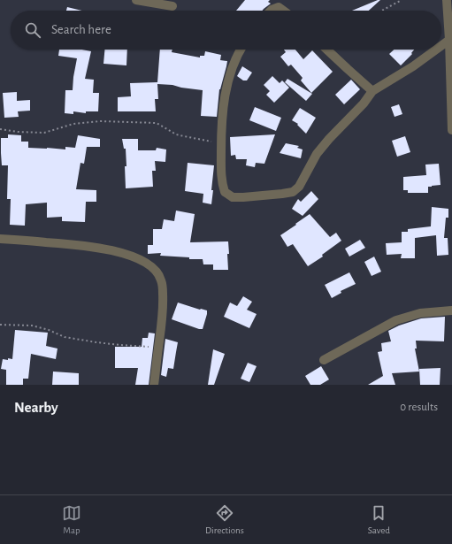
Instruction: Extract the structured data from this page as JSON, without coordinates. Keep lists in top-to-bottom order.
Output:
{
  "page": {
    "search": "Search here",
    "heading": ["Nearby", "0 results"],
    "nav": ["Map", "Directions", "Saved"]
  }
}
